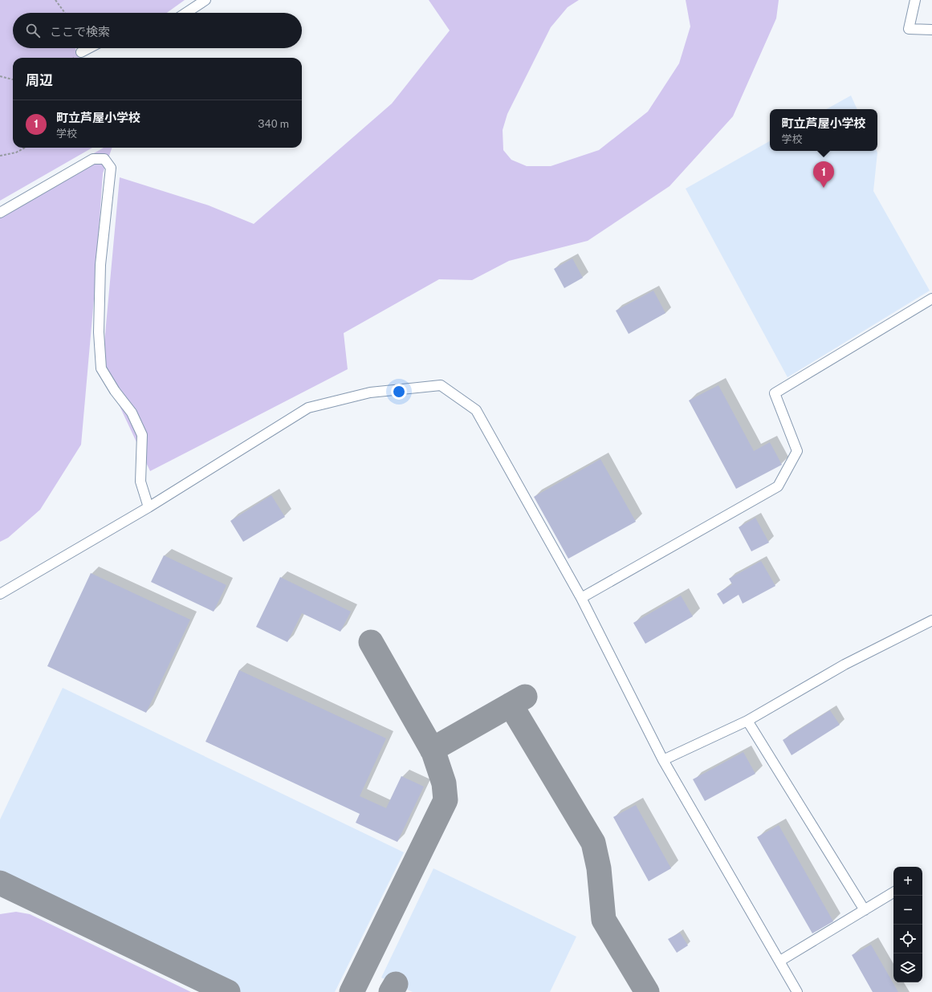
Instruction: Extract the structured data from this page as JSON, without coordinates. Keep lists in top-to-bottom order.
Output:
{
  "page": {
    "search": "ここで検索",
    "heading": "周辺",
    "list": [
      {
        "mark": "1",
        "name": "町立芦屋小学校",
        "note": "学校",
        "value": "340 m"
      }
    ],
    "popup": ["町立芦屋小学校", "学校"],
    "pins": "1",
    "map_buttons": ["+", "−"]
  }
}
